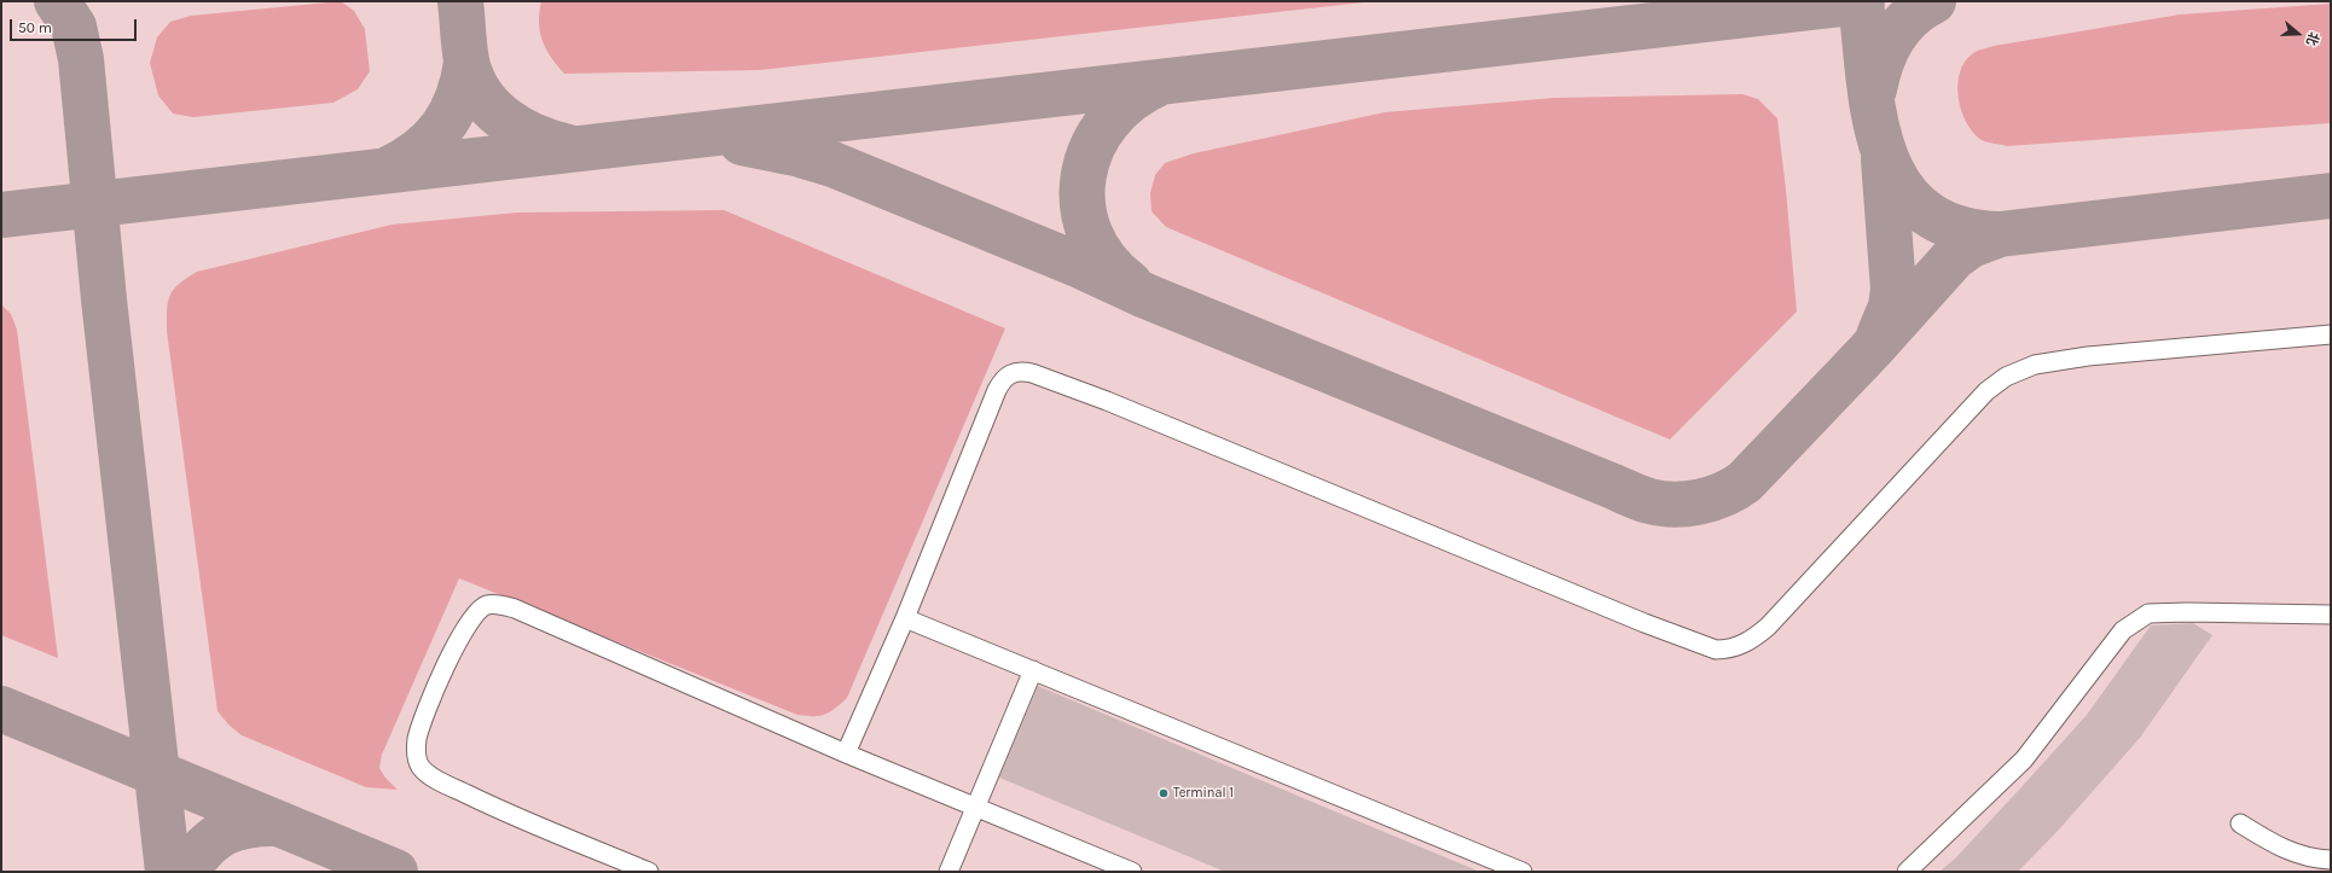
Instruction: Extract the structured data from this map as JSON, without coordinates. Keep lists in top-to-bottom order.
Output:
{
  "places": ["Terminal 1"],
  "scale_bar": "50 m",
  "north": "right"
}
